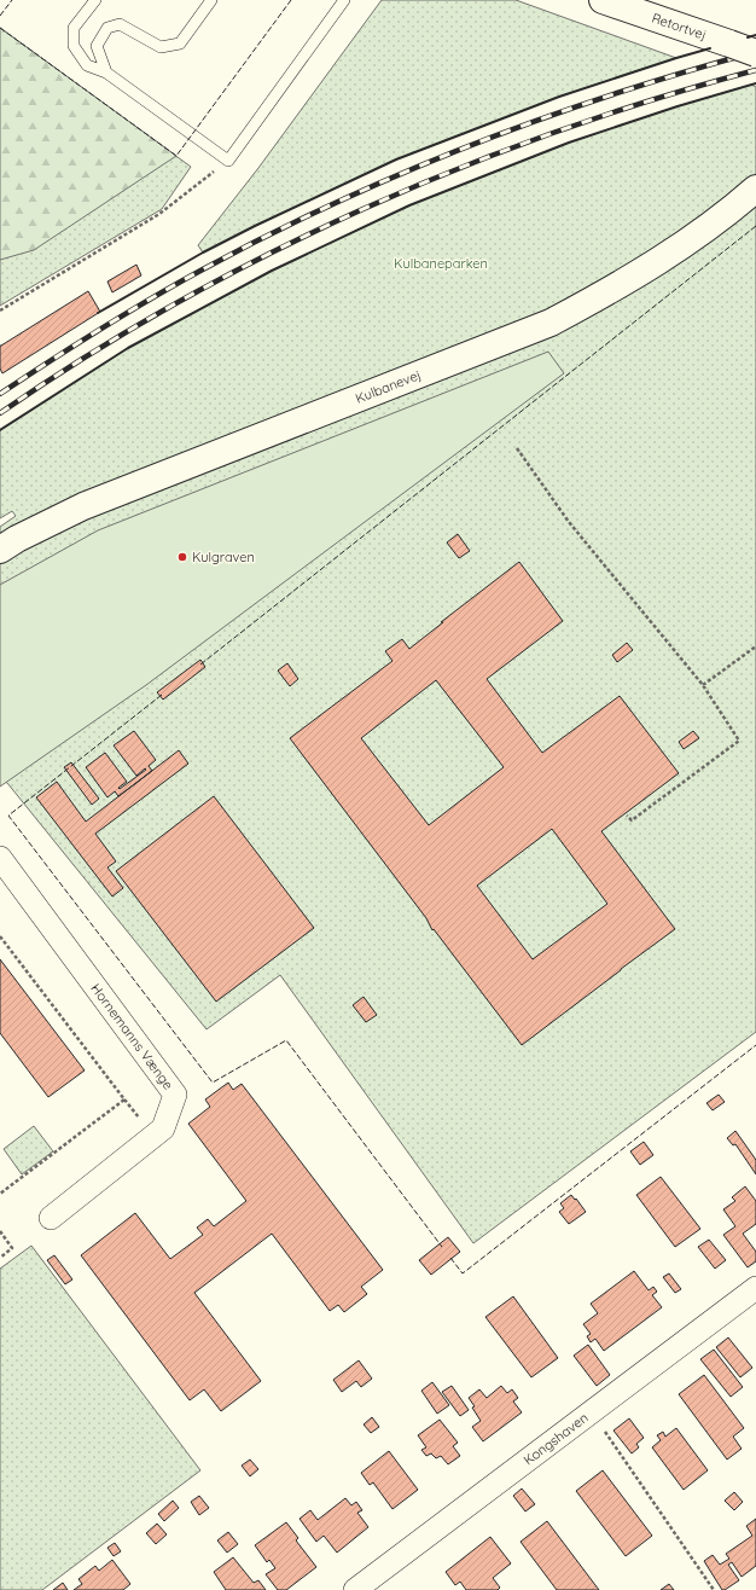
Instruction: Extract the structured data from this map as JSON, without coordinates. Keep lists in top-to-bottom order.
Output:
{
  "streets": {
    "street": [
      "Retortvej",
      "Kulbanevej",
      "Hornemanns Vænge",
      "Kongshaven"
    ]
  },
  "parks": ["Kulbaneparken"],
  "places": ["Kulgraven"]
}
